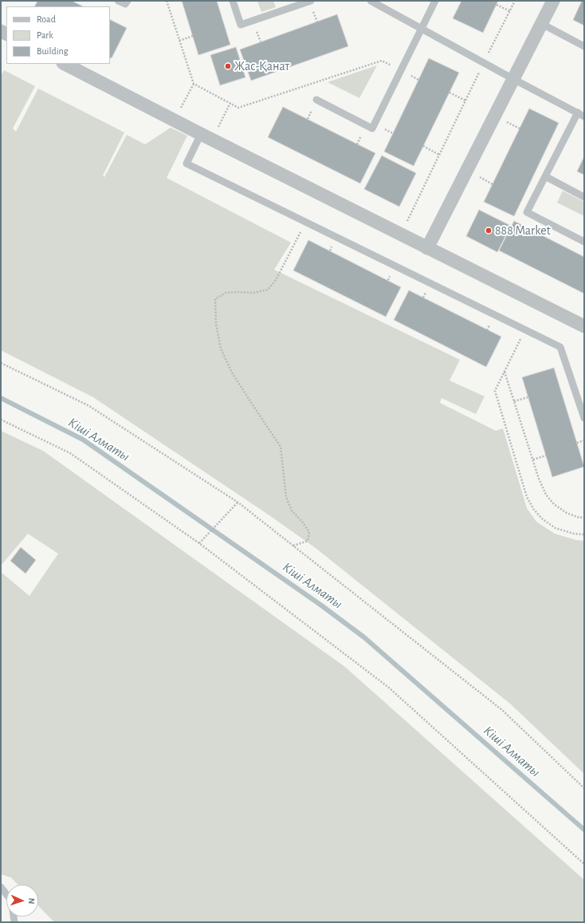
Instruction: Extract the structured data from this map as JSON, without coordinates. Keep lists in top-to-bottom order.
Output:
{
  "water": ["Кіші Алматы"],
  "places": ["Жас-Қанат", "888 Market"],
  "legend": ["Road", "Park", "Building"],
  "north": "right"
}
